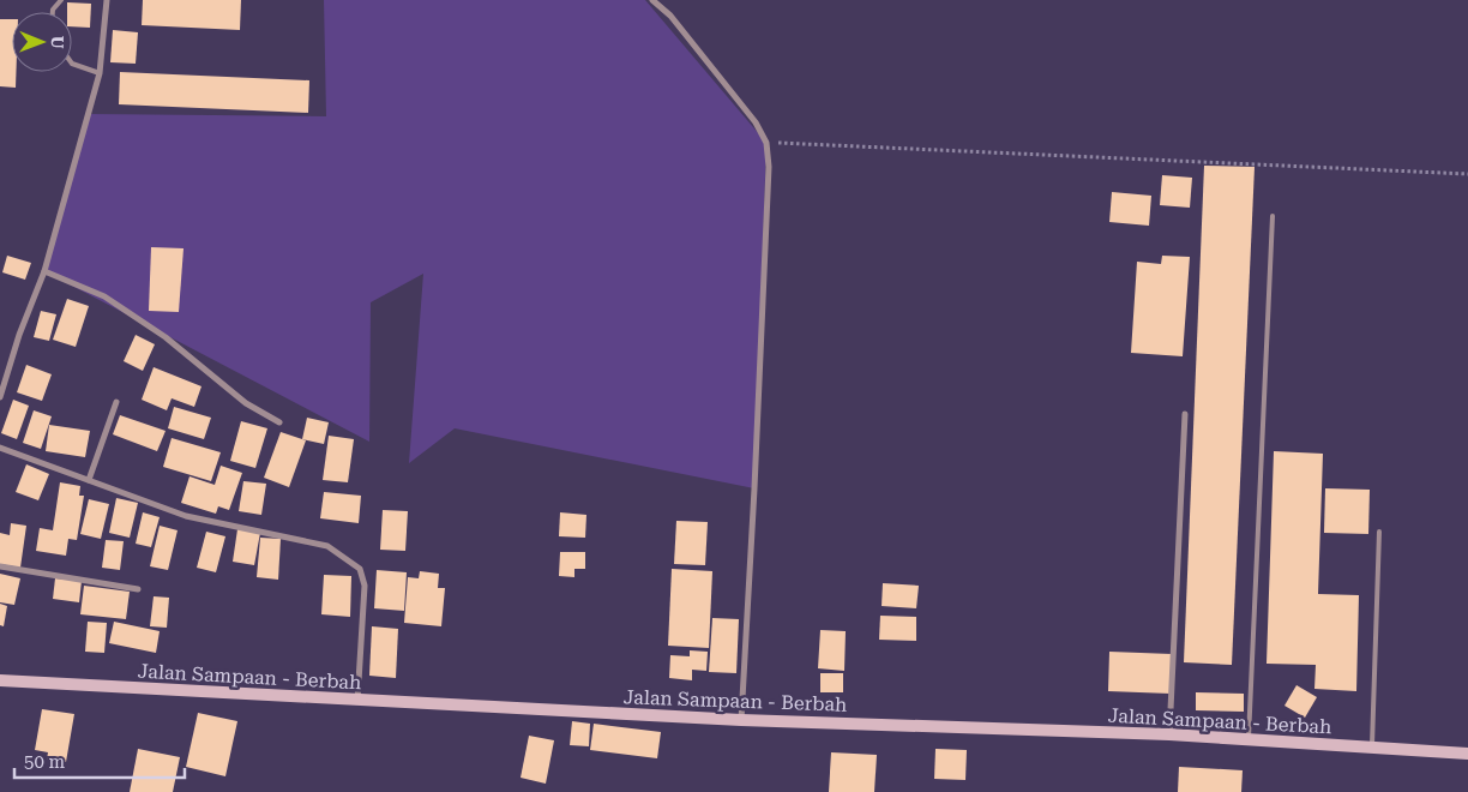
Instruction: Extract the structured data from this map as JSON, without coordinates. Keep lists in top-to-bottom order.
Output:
{
  "streets": {
    "main road": ["Jalan Sampaan - Berbah"]
  },
  "scale_bar": "50 m",
  "north": "right"
}
